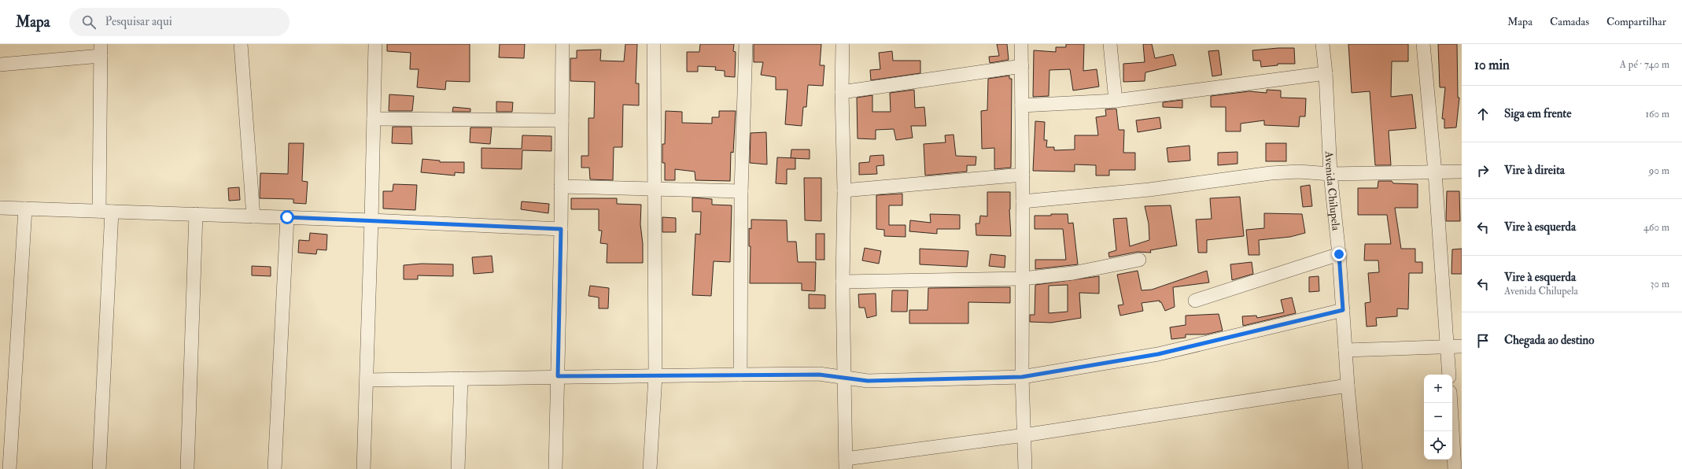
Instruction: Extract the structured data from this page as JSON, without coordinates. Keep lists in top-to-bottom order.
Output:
{
  "streets": {
    "street": ["Avenida Chilupela"]
  },
  "page": {
    "header": "Mapa",
    "search": "Pesquisar aqui",
    "nav": ["Mapa", "Camadas", "Compartilhar"],
    "heading": ["10 min", "A pé · 740 m"],
    "list": [
      ["Siga em frente", "160 m"],
      ["Vire à direita", "90 m"],
      ["Vire à esquerda", "460 m"],
      ["Vire à esquerda", "Avenida Chilupela", "30 m"],
      "Chegada ao destino"
    ],
    "map_buttons": ["+", "−"]
  }
}
